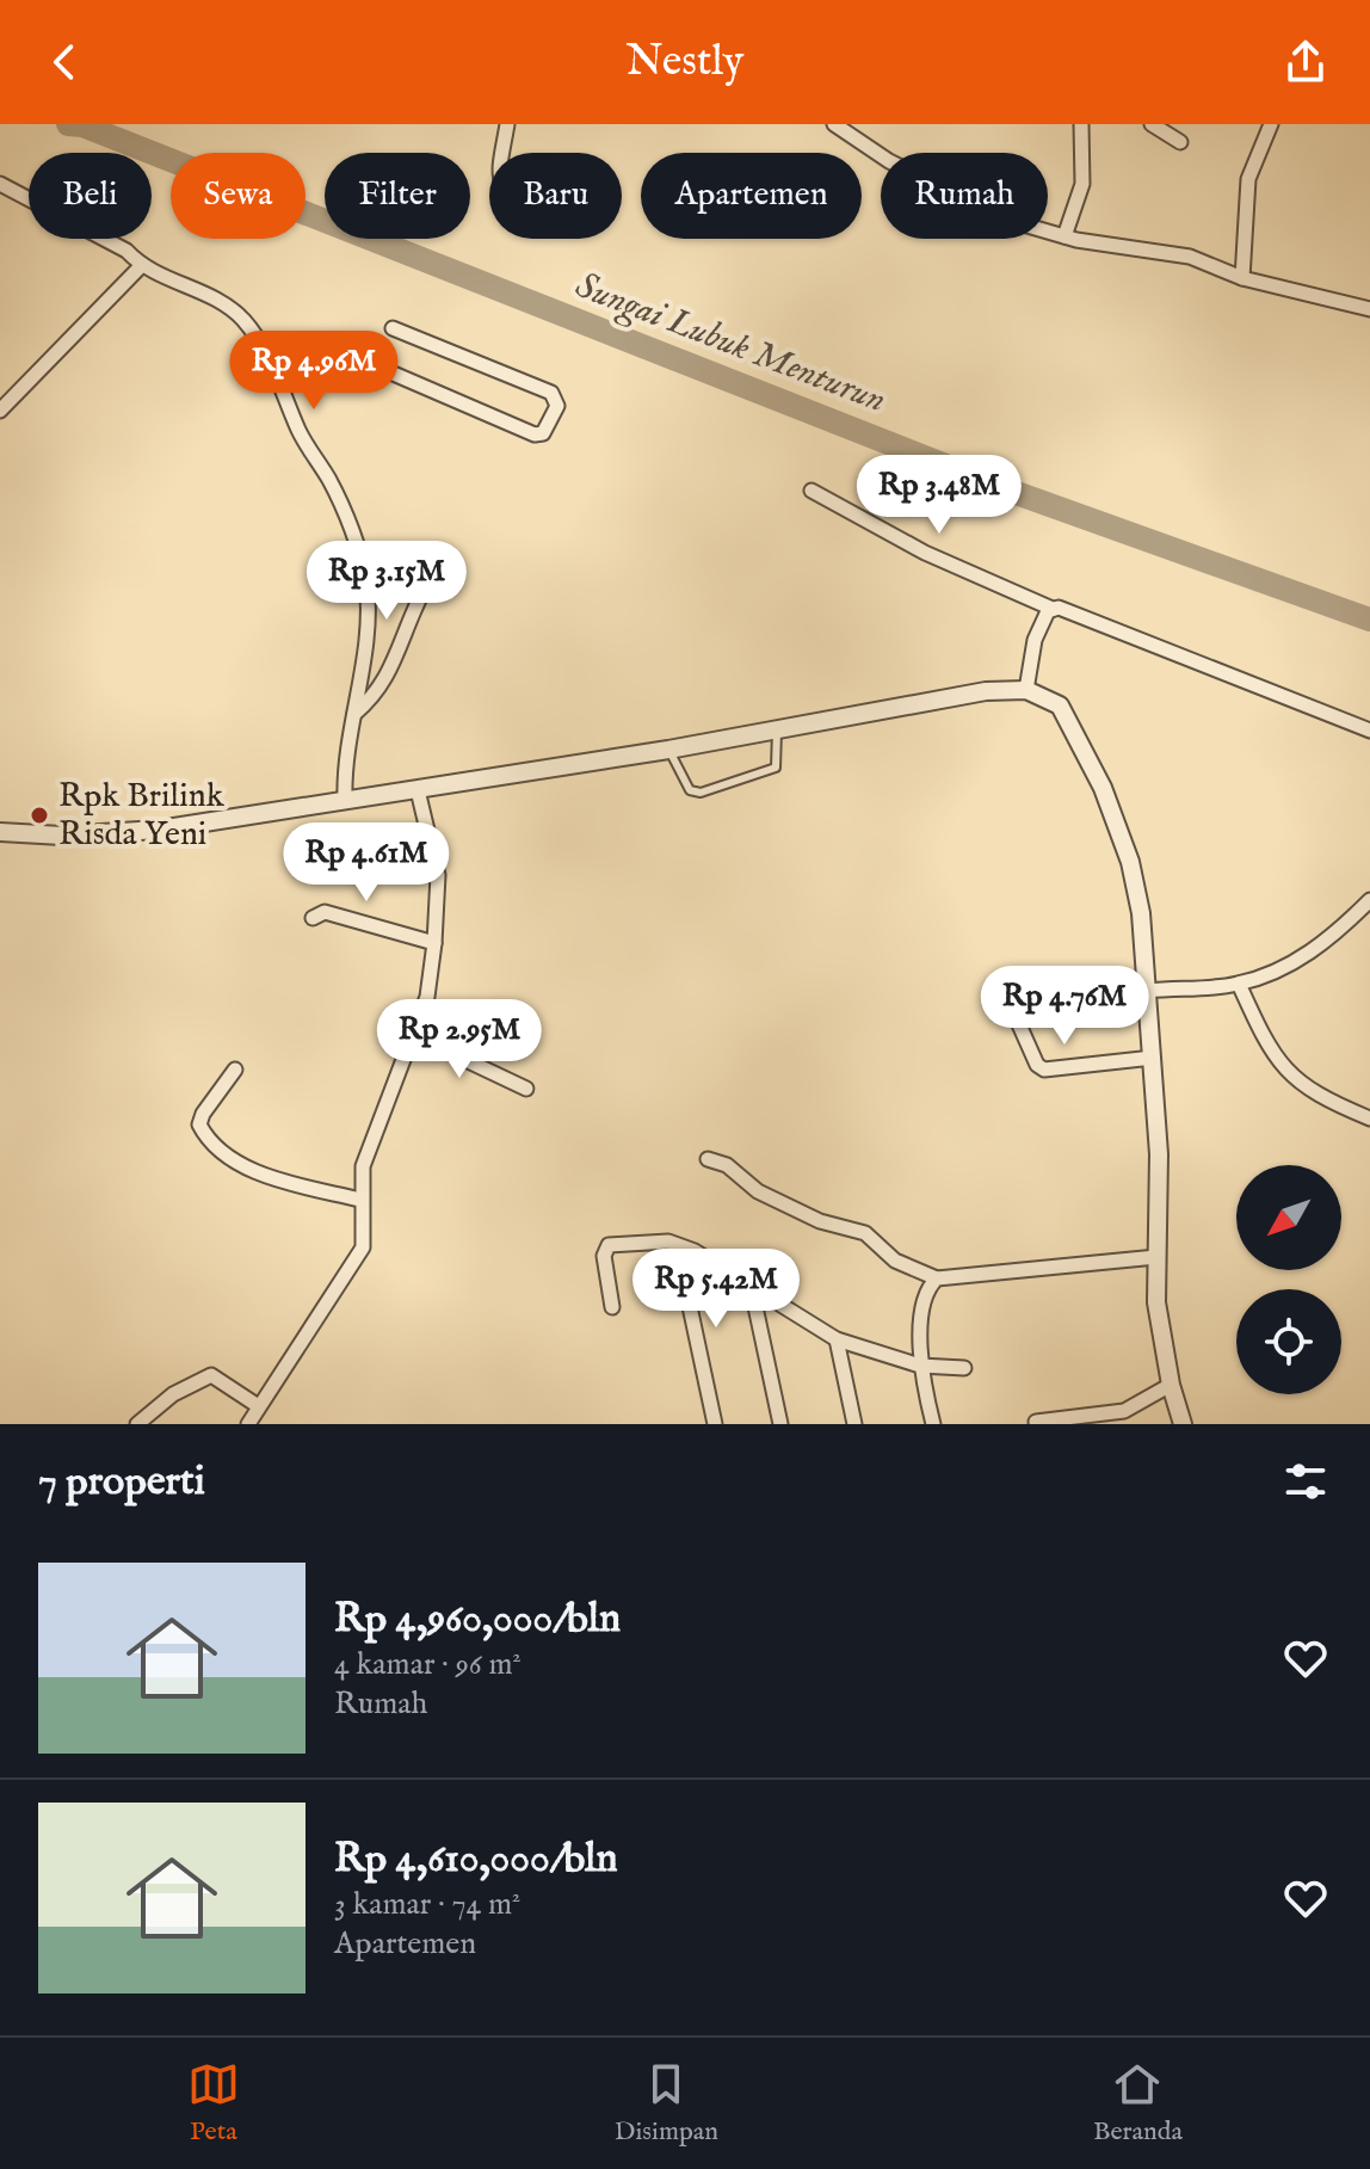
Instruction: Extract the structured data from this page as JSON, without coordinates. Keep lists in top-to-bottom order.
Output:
{
  "water": ["Sungai Lubuk Menturun"],
  "places": ["Rpk Brilink Risda Yeni"],
  "north": "bottom left",
  "page": {
    "header": "Nestly",
    "chip": [
      "Beli",
      "Sewa",
      "Filter",
      "Baru",
      "Apartemen",
      "Rumah"
    ],
    "price": [
      "Rp 4.96M",
      "Rp 3.48M",
      "Rp 3.15M",
      "Rp 4.61M",
      "Rp 4.76M",
      "Rp 2.95M",
      "Rp 5.42M"
    ],
    "heading": "7 properti",
    "list": [
      {
        "name": "Rp 4,960,000/bln",
        "note": "4 kamar · 96 m² · Rumah"
      },
      {
        "name": "Rp 4,610,000/bln",
        "note": "3 kamar · 74 m² · Apartemen"
      }
    ],
    "tabs": ["Peta", "Disimpan", "Beranda"]
  }
}
